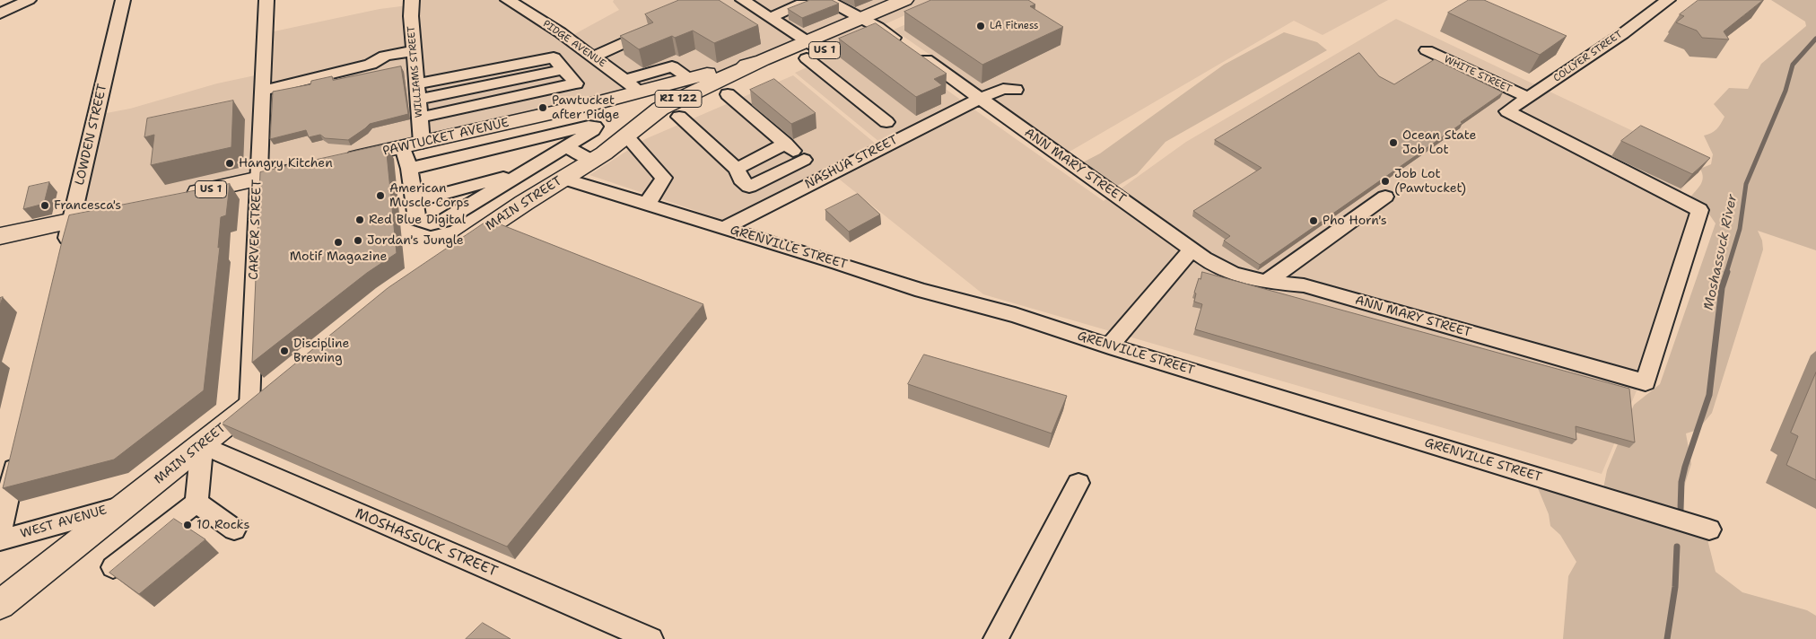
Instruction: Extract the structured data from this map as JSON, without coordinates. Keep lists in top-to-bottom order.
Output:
{
  "streets": {
    "main road": [
      "US 1",
      "RI 122",
      "PAWTUCKET AVENUE",
      "MAIN STREET"
    ],
    "street": [
      "PIDGE AVENUE",
      "COLLYER STREET",
      "WILLIAMS STREET",
      "WHITE STREET",
      "LOWDEN STREET",
      "NASHUA STREET",
      "ANN MARY STREET",
      "CARVER STREET",
      "GRENVILLE STREET",
      "WEST AVENUE",
      "MOSHASSUCK STREET"
    ]
  },
  "crossings": [
    ["PIDGE AVENUE", "PAWTUCKET AVENUE"],
    ["US 1", "CARVER STREET"],
    ["COLLYER STREET", "WHITE STREET"],
    ["COLLYER STREET", "ANN MARY STREET"],
    ["WILLIAMS STREET", "PAWTUCKET AVENUE"],
    ["PAWTUCKET AVENUE", "ANN MARY STREET"],
    ["PAWTUCKET AVENUE", "MAIN STREET"],
    ["NASHUA STREET", "ANN MARY STREET"],
    ["NASHUA STREET", "GRENVILLE STREET"],
    ["MAIN STREET", "CARVER STREET"],
    ["MAIN STREET", "GRENVILLE STREET"],
    ["MAIN STREET", "WEST AVENUE"],
    ["MAIN STREET", "MOSHASSUCK STREET"]
  ],
  "water": ["Moshassuck River"],
  "places": [
    "LA Fitness",
    "Pawtucket after Pidge",
    "Ocean State Job Lot",
    "Hangry Kitchen",
    "Job Lot (Pawtucket)",
    "American Muscle Corps",
    "Francesca's",
    "Red Blue Digital",
    "Pho Horn's",
    "Jordan's Jungle",
    "Motif Magazine",
    "Discipline Brewing",
    "10 Rocks"
  ]
}
